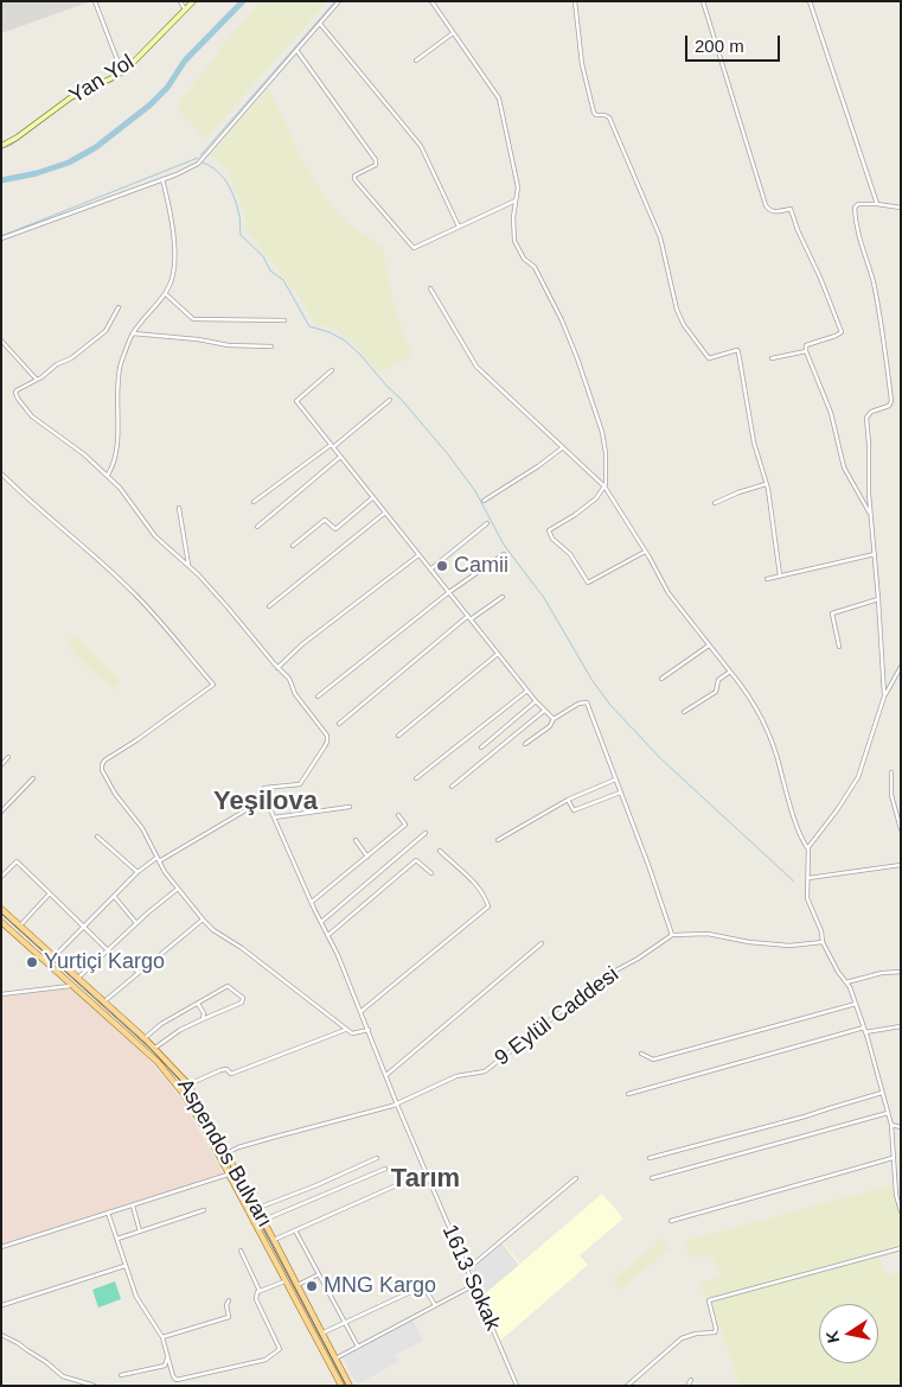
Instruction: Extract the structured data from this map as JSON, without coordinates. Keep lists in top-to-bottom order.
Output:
{
  "streets": {
    "main road": ["Aspendos Bulvarı"],
    "street": ["Yan Yol", "9 Eylül Caddesi", "1613 Sokak"]
  },
  "crossings": [
    ["9 Eylül Caddesi", "Aspendos Bulvarı"],
    ["9 Eylül Caddesi", "1613 Sokak"]
  ],
  "districts": ["Yeşilova", "Tarım"],
  "places": ["Camii", "Yurtiçi Kargo", "MNG Kargo"],
  "scale_bar": "200 m",
  "north": "left"
}
